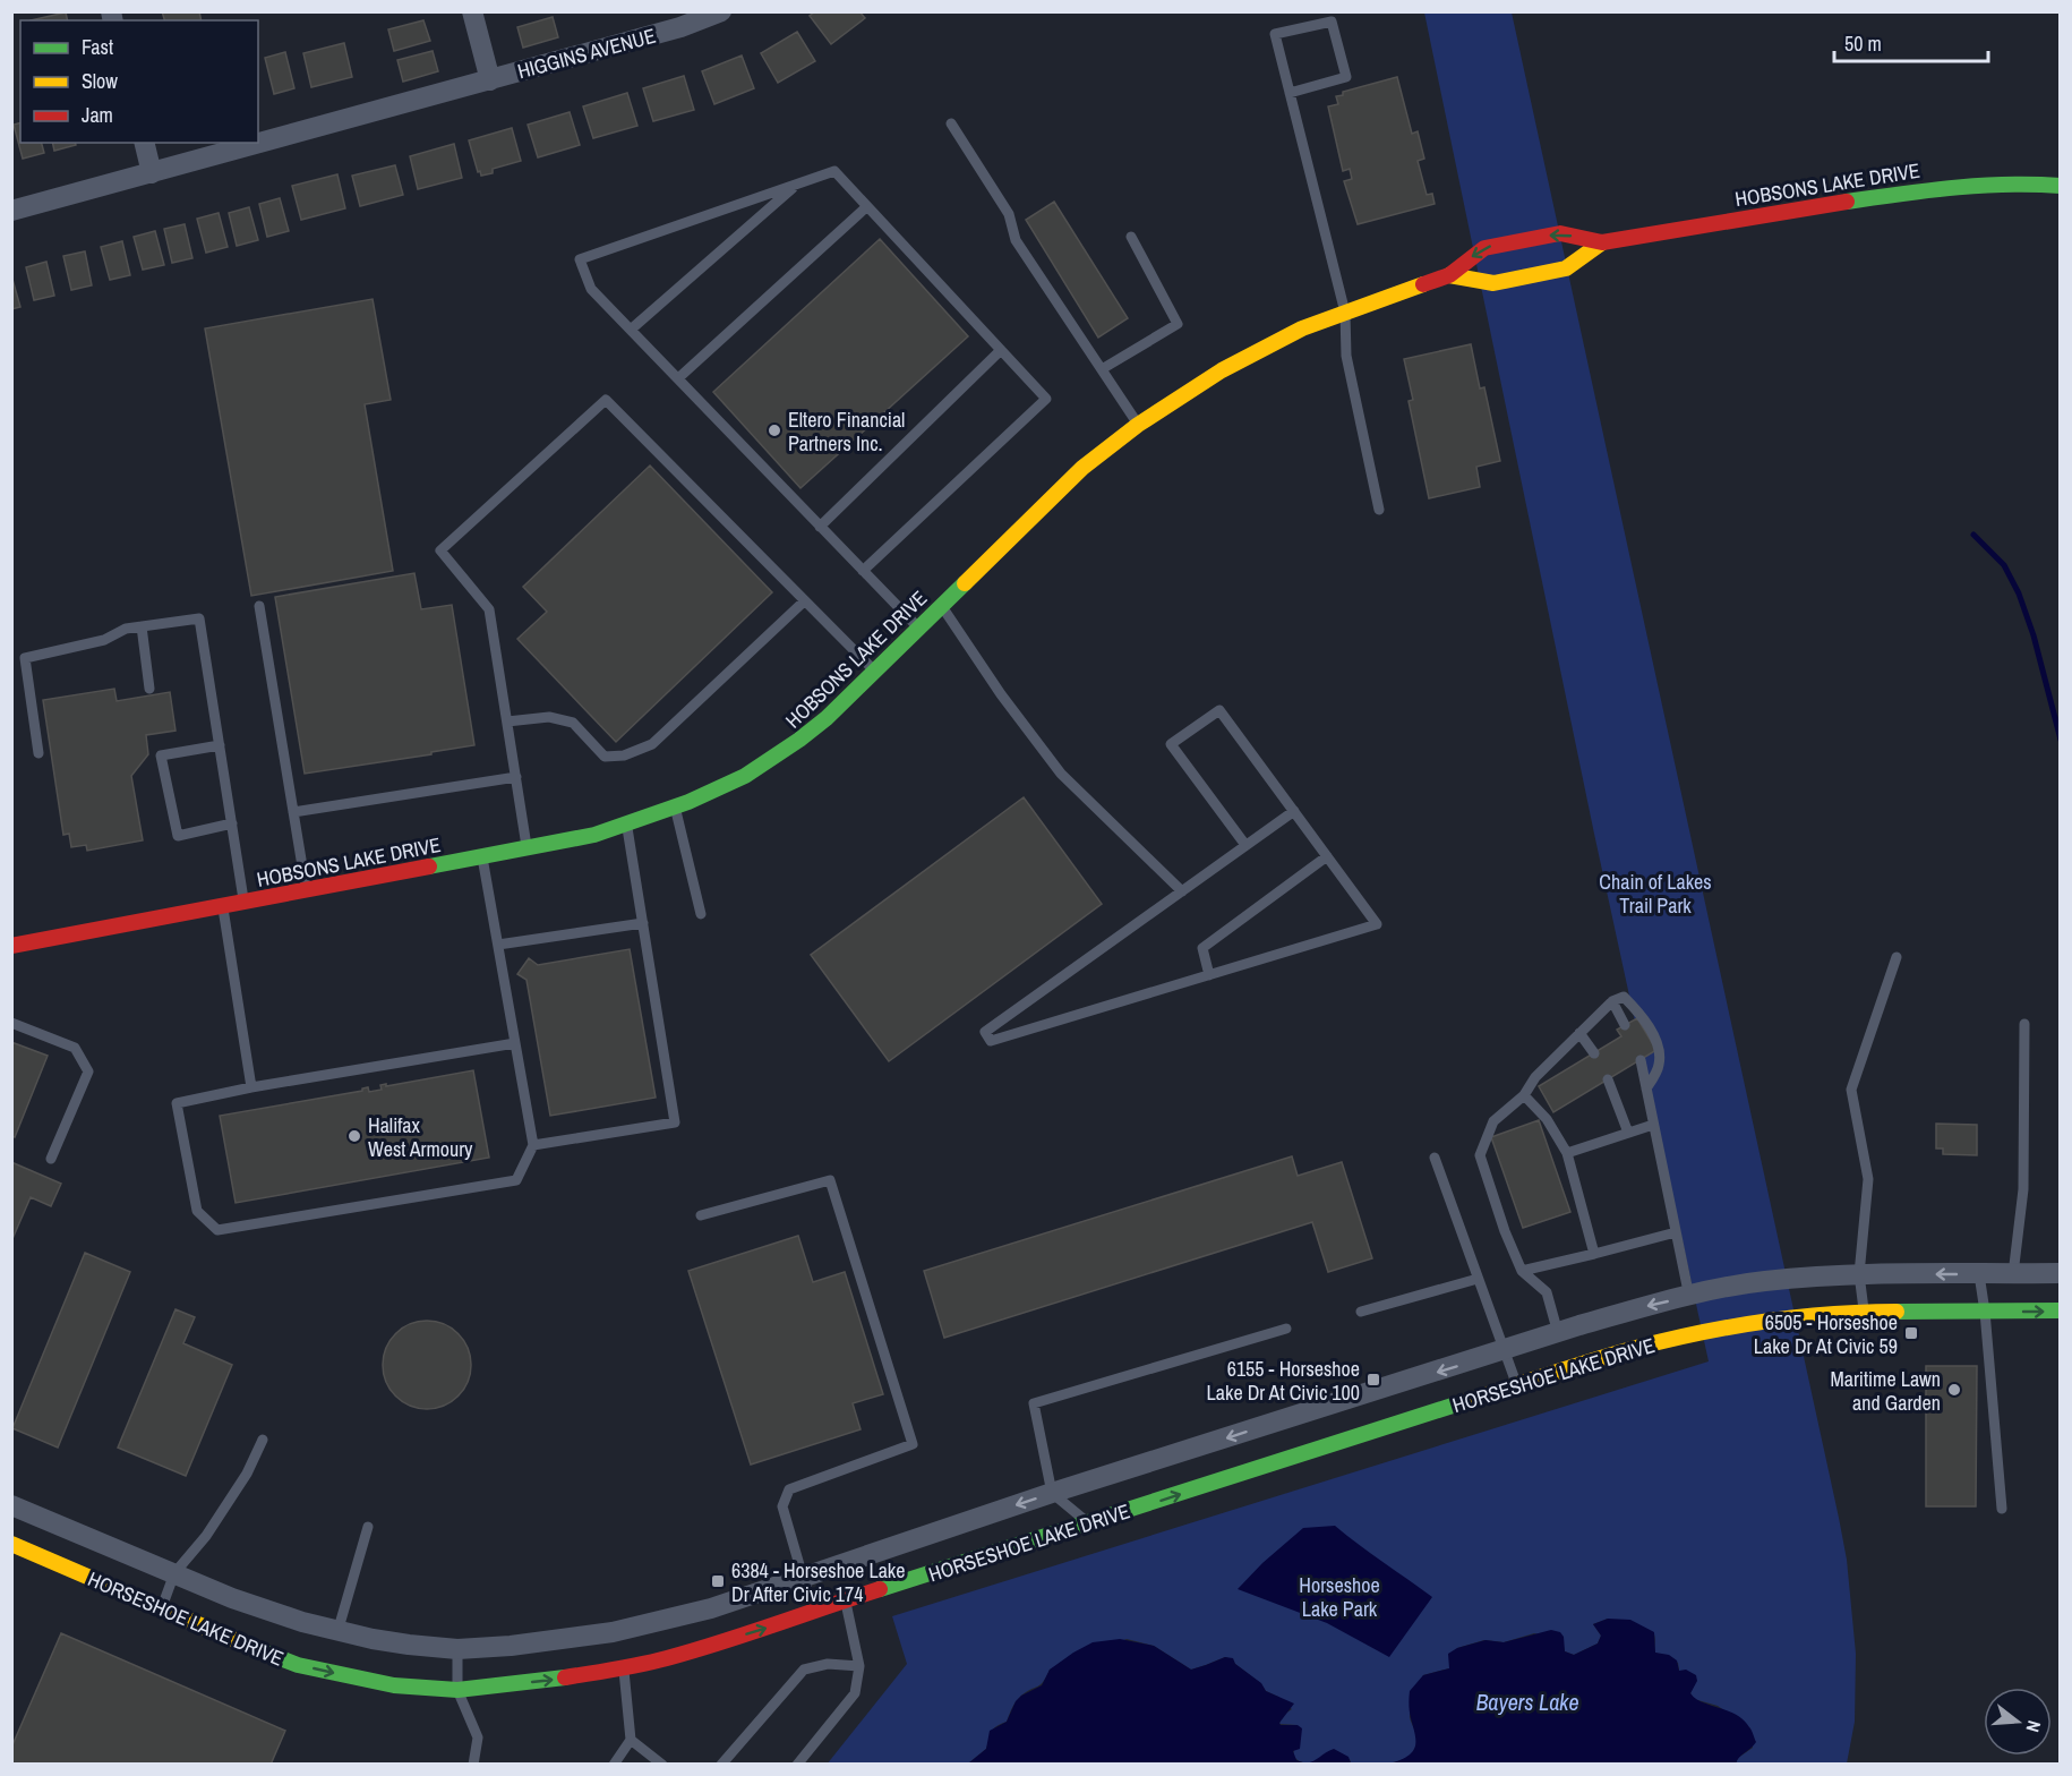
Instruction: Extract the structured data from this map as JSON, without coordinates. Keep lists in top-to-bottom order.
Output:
{
  "streets": {
    "street": ["HIGGINS AVENUE", "HOBSONS LAKE DRIVE", "HORSESHOE LAKE DRIVE"]
  },
  "water": ["Bayers Lake"],
  "parks": ["Chain of Lakes Trail Park", "Horseshoe Lake Park"],
  "places": {
    "other": ["Eltero Financial Partners Inc.", "Halifax West Armoury", "Maritime Lawn and Garden"],
    "transit": ["6505 - Horseshoe Lake Dr At Civic 59", "6155 - Horseshoe Lake Dr At Civic 100", "6384 - Horseshoe Lake Dr After Civic 174"]
  },
  "legend": ["Fast", "Slow", "Jam"],
  "scale_bar": "50 m",
  "north": "right"
}
